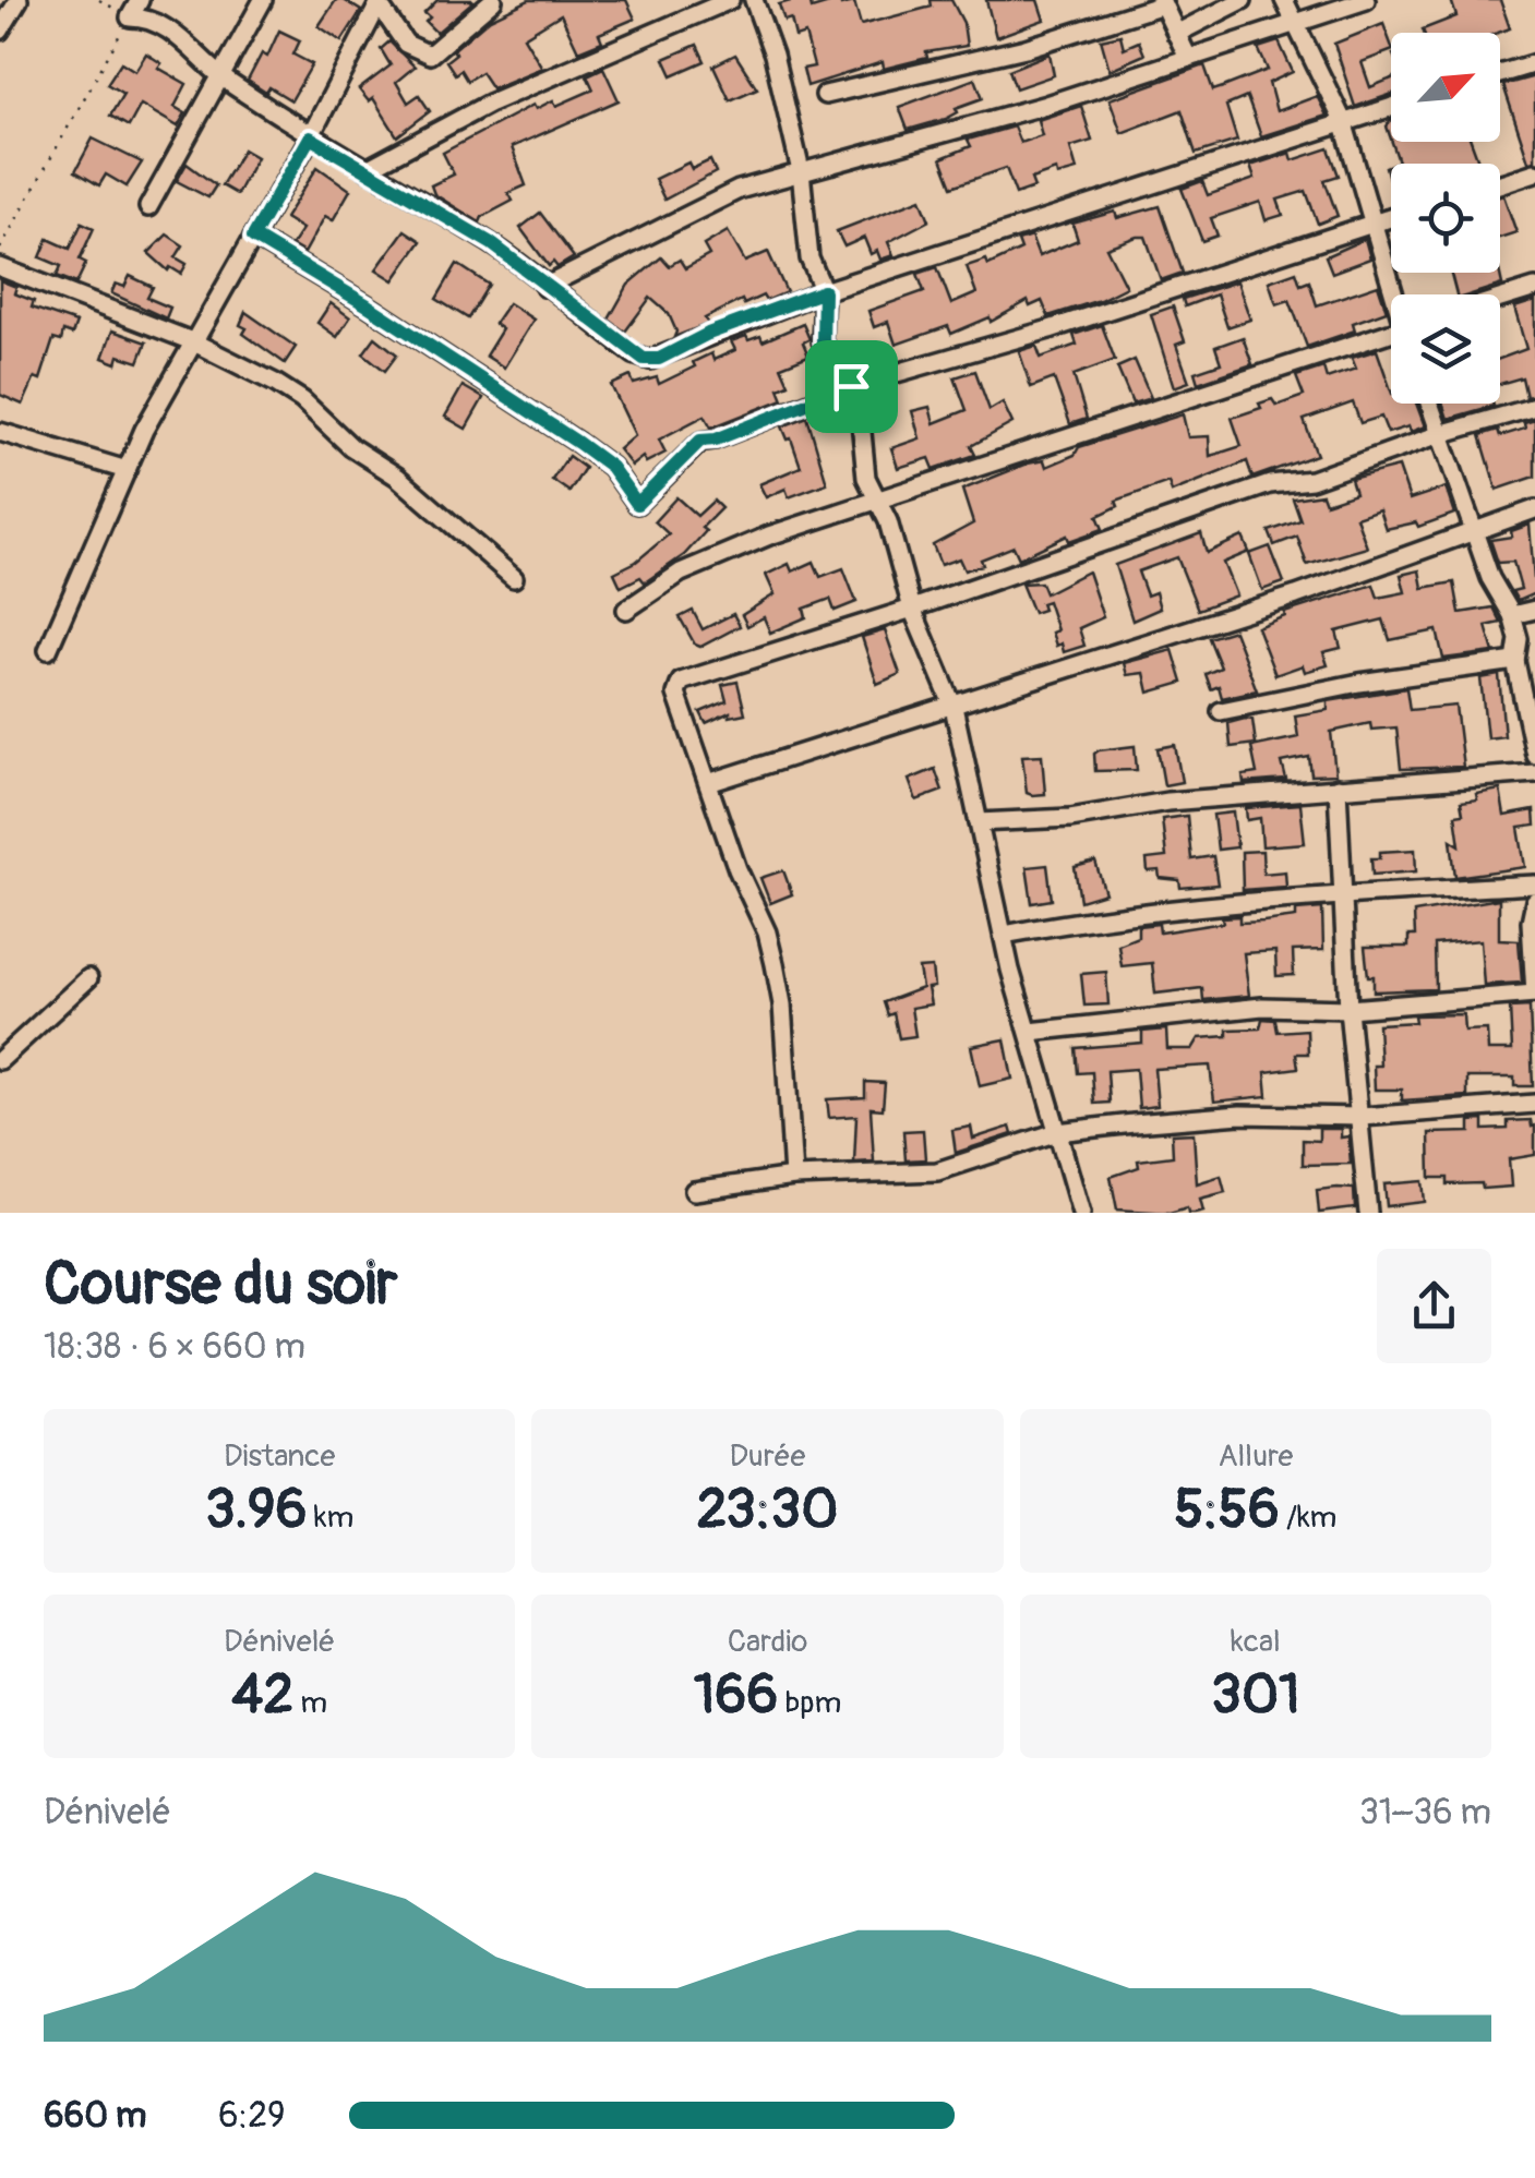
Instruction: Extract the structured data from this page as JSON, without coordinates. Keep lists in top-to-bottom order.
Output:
{
  "north": "top right",
  "page": {
    "heading": ["Course du soir", "18:38 · 6 × 660 m"],
    "stats": [
      ["Distance", "3.96 km"],
      ["Durée", "23:30"],
      ["Allure", "5:56 /km"],
      ["Dénivelé", "42 m"],
      ["Cardio", "166 bpm"],
      ["kcal", "301"]
    ],
    "chart": ["Dénivelé", "31–36 m"],
    "list": [
      {
        "name": "660 m",
        "note": "6:29"
      }
    ]
  }
}
